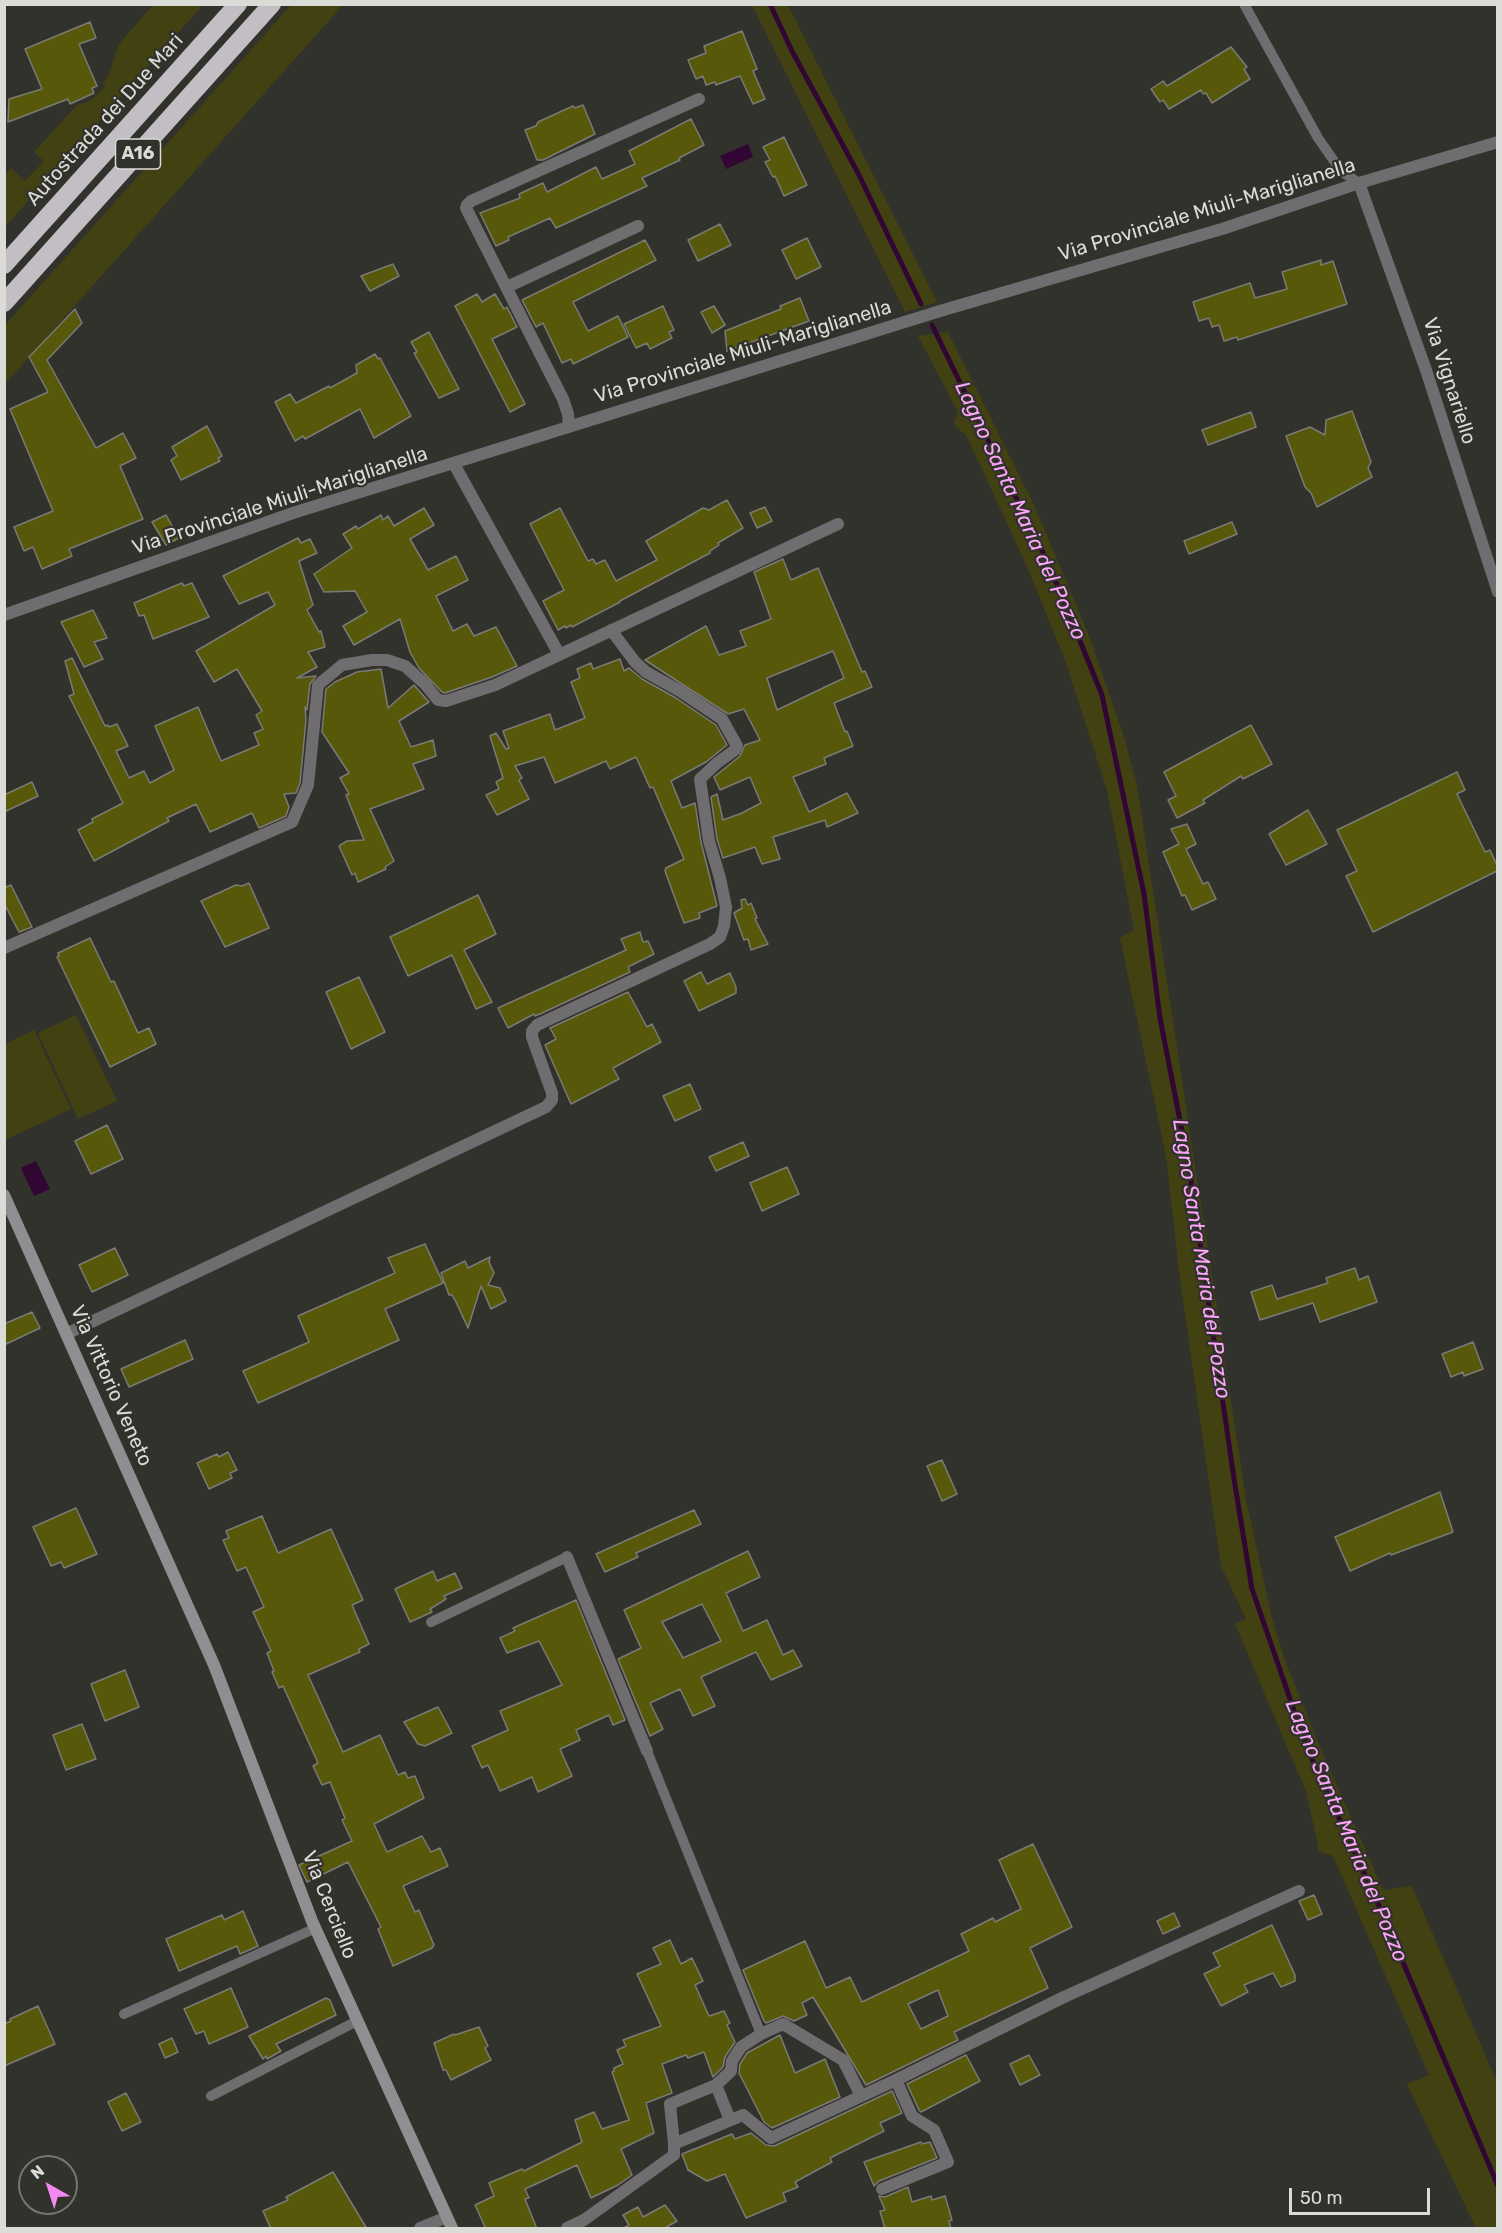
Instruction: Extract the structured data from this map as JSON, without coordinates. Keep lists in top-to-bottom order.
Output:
{
  "streets": {
    "highway": ["Autostrada dei Due Mari", "A16"],
    "street": [
      "Via Provinciale Miuli-Mariglianella",
      "Via Vignariello",
      "Via Vittorio Veneto",
      "Via Cerciello"
    ]
  },
  "crossings": [
    ["Via Provinciale Miuli-Mariglianella", "Via Vignariello"],
    ["Via Vittorio Veneto", "Via Cerciello"]
  ],
  "water": ["Lagno Santa Maria del Pozzo"],
  "scale_bar": "50 m",
  "north": "top left"
}
